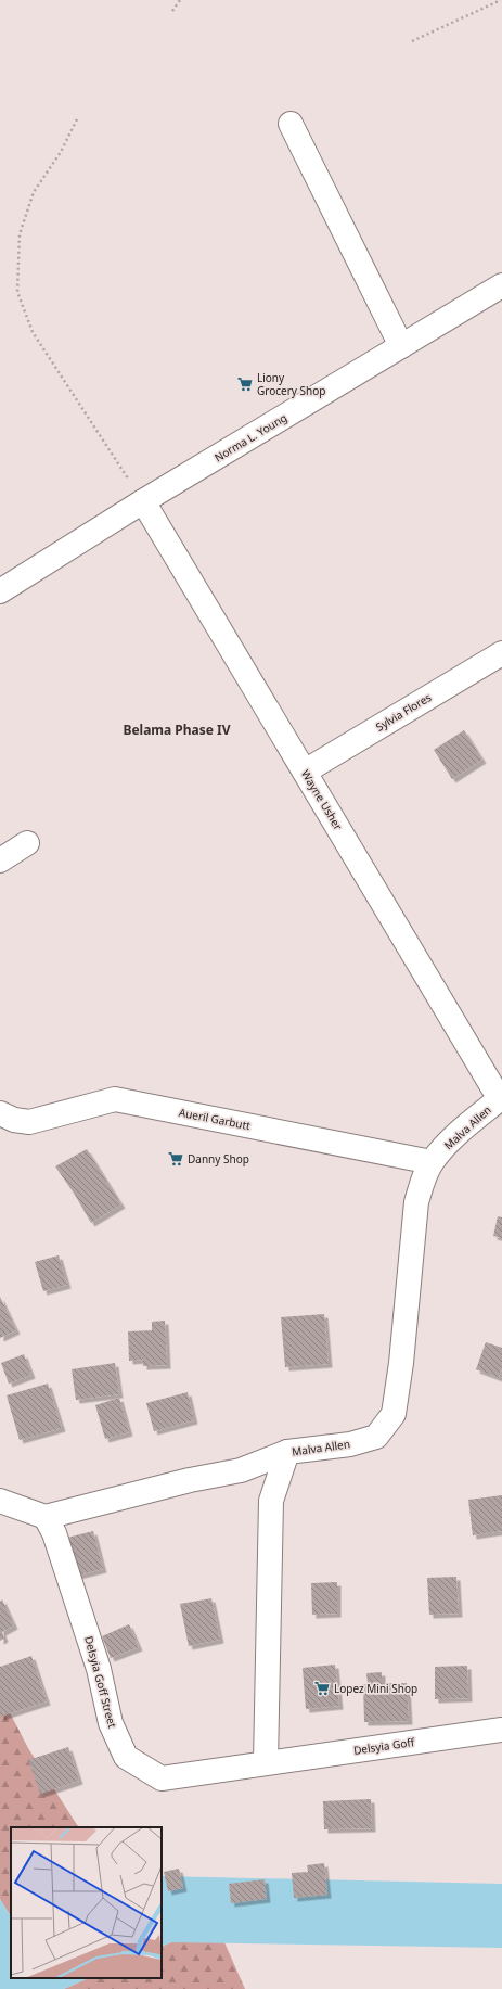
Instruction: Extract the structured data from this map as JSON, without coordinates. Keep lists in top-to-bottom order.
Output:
{
  "streets": {
    "street": [
      "Norma L. Young",
      "Sylvia Flores",
      "Wayne Usher",
      "Aueril Garbutt",
      "Malva Allen",
      "Delsyia Goff Street",
      "Delsyia Goff"
    ]
  },
  "crossings": [
    ["Norma L. Young", "Wayne Usher"],
    ["Sylvia Flores", "Wayne Usher"],
    ["Wayne Usher", "Malva Allen"],
    ["Aueril Garbutt", "Malva Allen"],
    ["Malva Allen", "Delsyia Goff Street"],
    ["Delsyia Goff Street", "Delsyia Goff"]
  ],
  "districts": ["Belama Phase IV"],
  "places": {
    "supermarket": ["Liony Grocery Shop", "Danny Shop", "Lopez Mini Shop"]
  }
}
